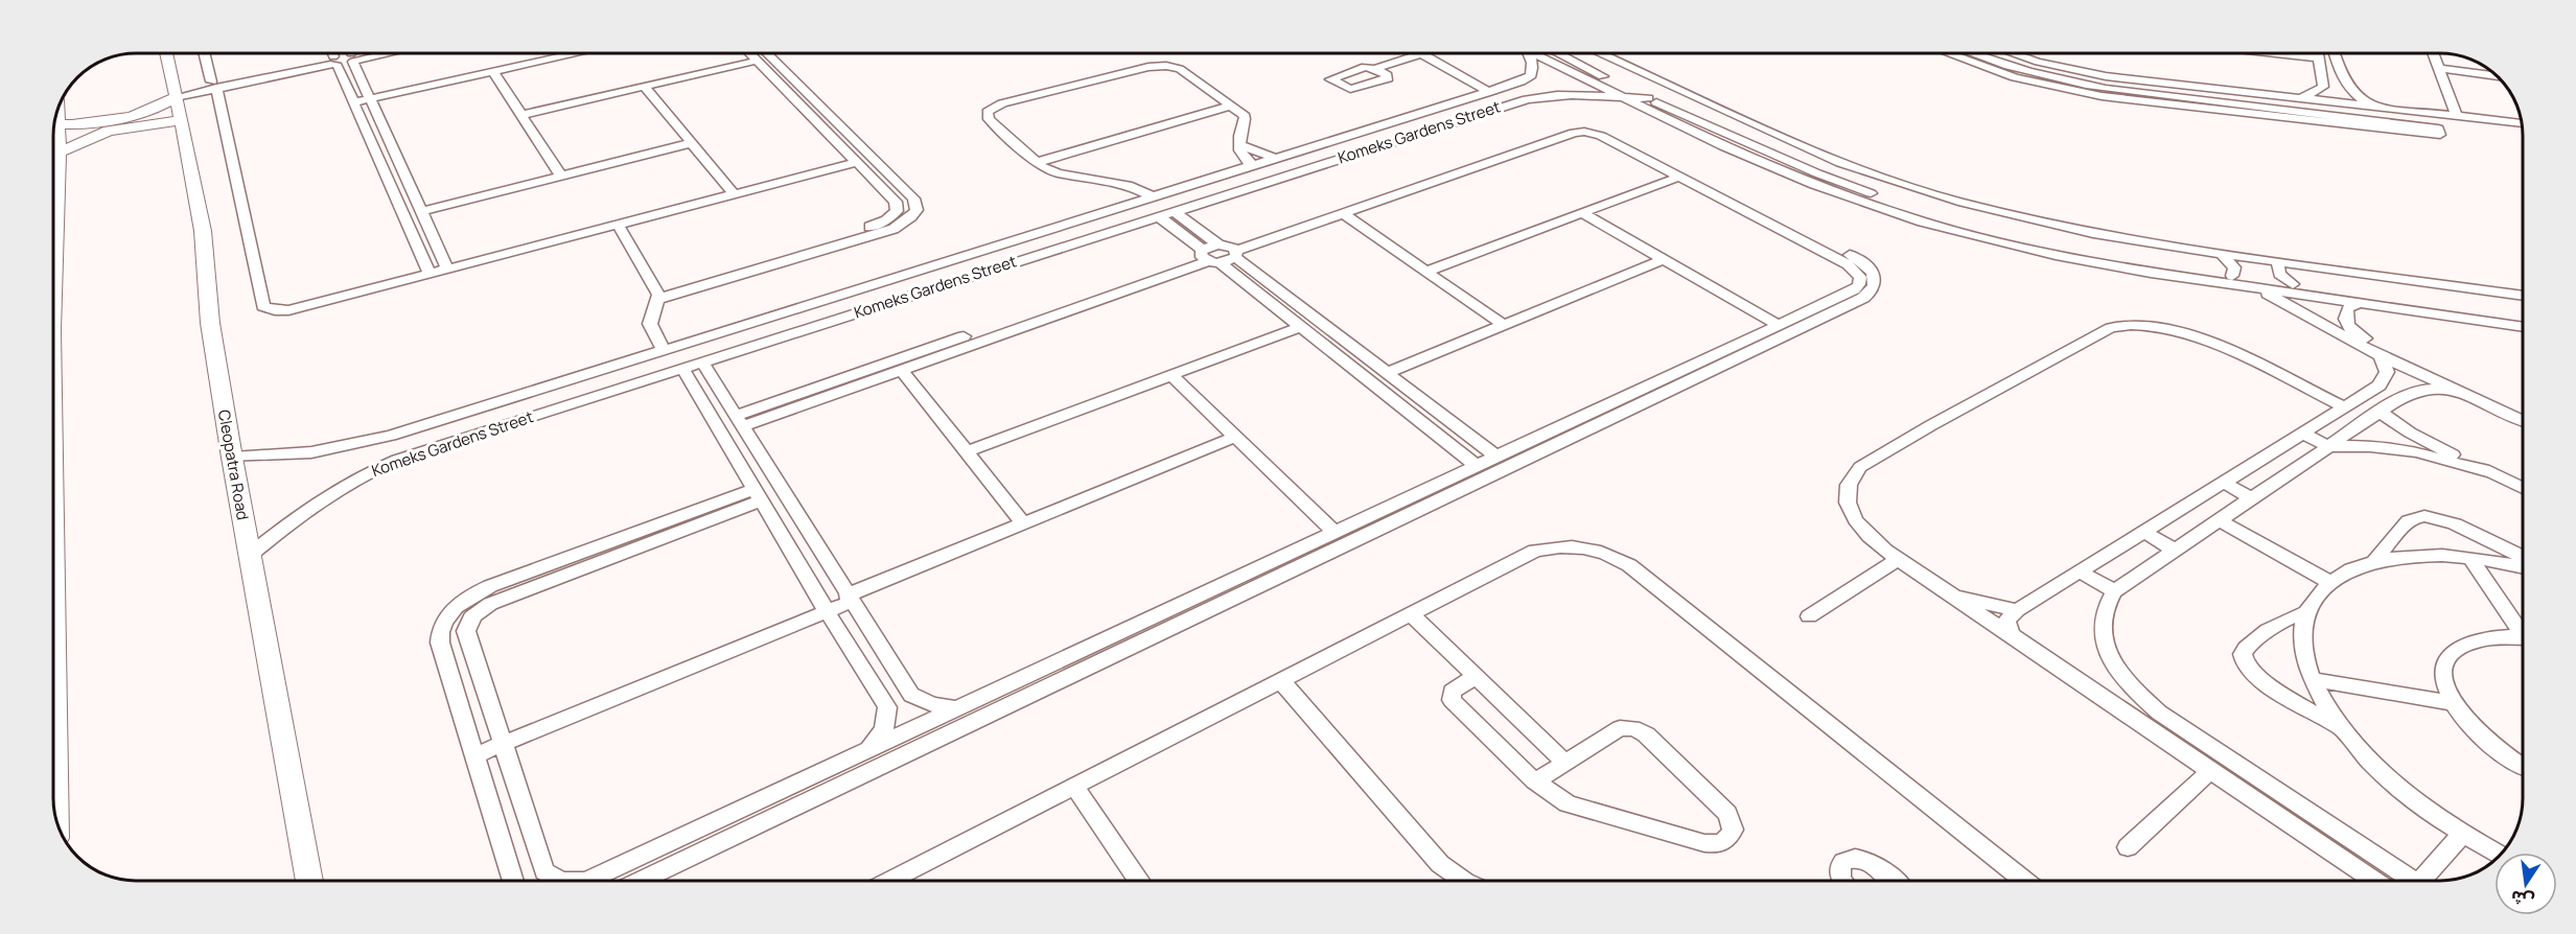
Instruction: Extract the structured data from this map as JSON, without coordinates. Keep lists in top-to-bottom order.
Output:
{
  "streets": {
    "main road": ["Cleopatra Road"],
    "street": ["Komeks Gardens Street"]
  },
  "crossings": [
    ["Komeks Gardens Street", "Cleopatra Road"]
  ],
  "north": "bottom"
}
